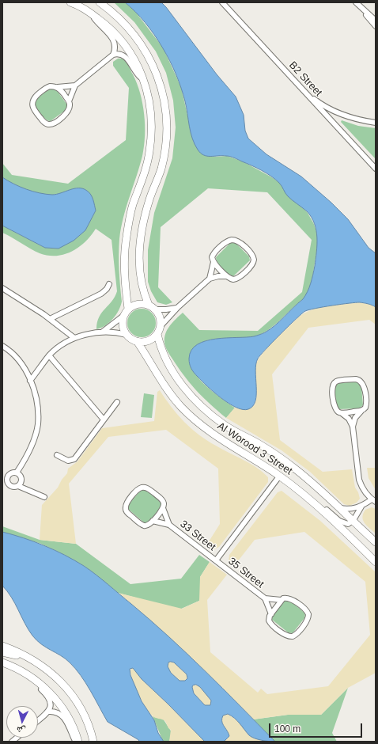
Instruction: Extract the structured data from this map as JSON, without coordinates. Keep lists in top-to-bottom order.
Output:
{
  "streets": {
    "street": [
      "B2 Street",
      "Al Worood 3 Street",
      "33 Street",
      "35 Street"
    ]
  },
  "crossings": [
    ["33 Street", "35 Street"]
  ],
  "scale_bar": "100 m",
  "north": "bottom"
}
